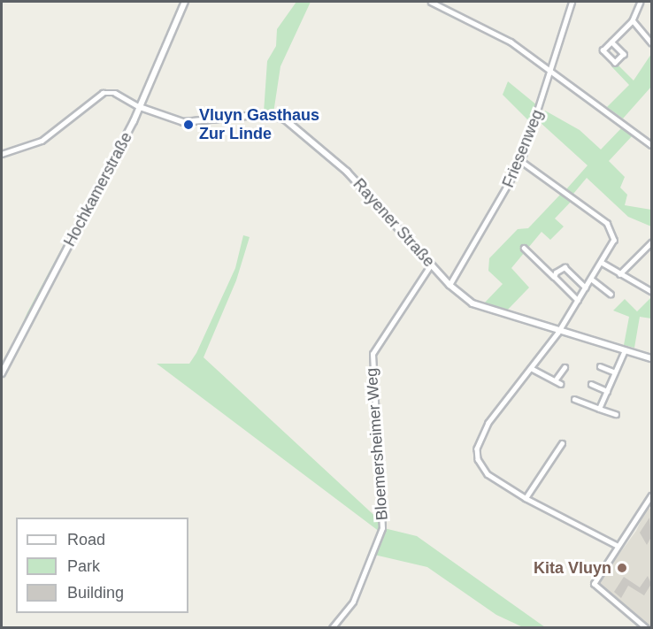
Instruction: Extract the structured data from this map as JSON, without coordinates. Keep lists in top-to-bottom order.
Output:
{
  "streets": {
    "street": [
      "Friesenweg",
      "Hochkamerstraße",
      "Rayener Straße",
      "Bloemersheimer Weg"
    ]
  },
  "crossings": [
    ["Friesenweg", "Rayener Straße"],
    ["Hochkamerstraße", "Rayener Straße"],
    ["Rayener Straße", "Bloemersheimer Weg"]
  ],
  "places": ["Vluyn Gasthaus Zur Linde", "Kita Vluyn"],
  "legend": ["Road", "Park", "Building"]
}
